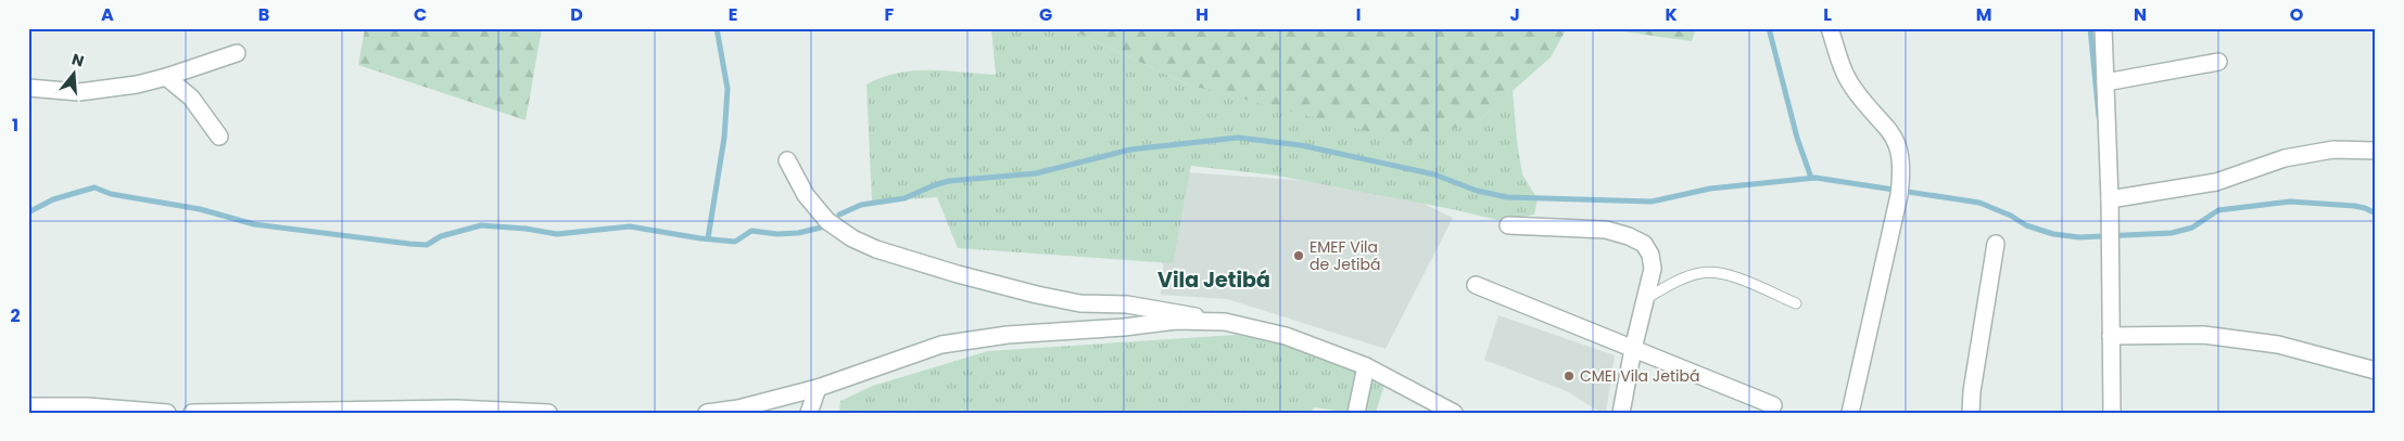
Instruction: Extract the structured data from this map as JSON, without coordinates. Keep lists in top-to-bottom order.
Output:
{
  "districts": ["Vila Jetibá"],
  "places": ["EMEF Vila de Jetibá", "CMEI Vila Jetibá"],
  "north": "top",
  "grid": {
    "columns": [
      "A",
      "B",
      "C",
      "D",
      "E",
      "F",
      "G",
      "H",
      "I",
      "J",
      "K",
      "L",
      "M",
      "N",
      "O"
    ],
    "rows": ["1", "2"]
  }
}
